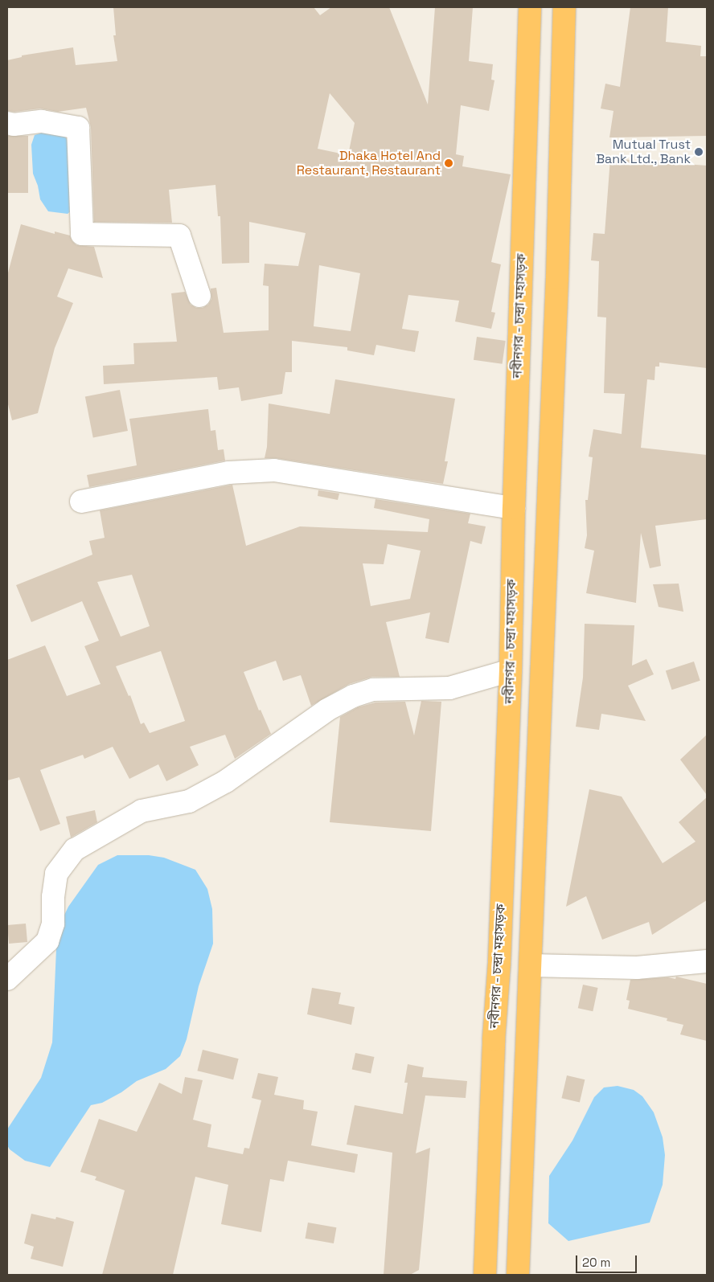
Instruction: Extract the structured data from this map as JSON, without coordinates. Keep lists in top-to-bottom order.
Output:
{
  "streets": {
    "highway": ["নবীনগর - চন্দ্রা মহাসড়ক"]
  },
  "places": ["Mutual Trust Bank Ltd., Bank", "Dhaka Hotel And Restaurant, Restaurant"],
  "scale_bar": "20 m"
}
